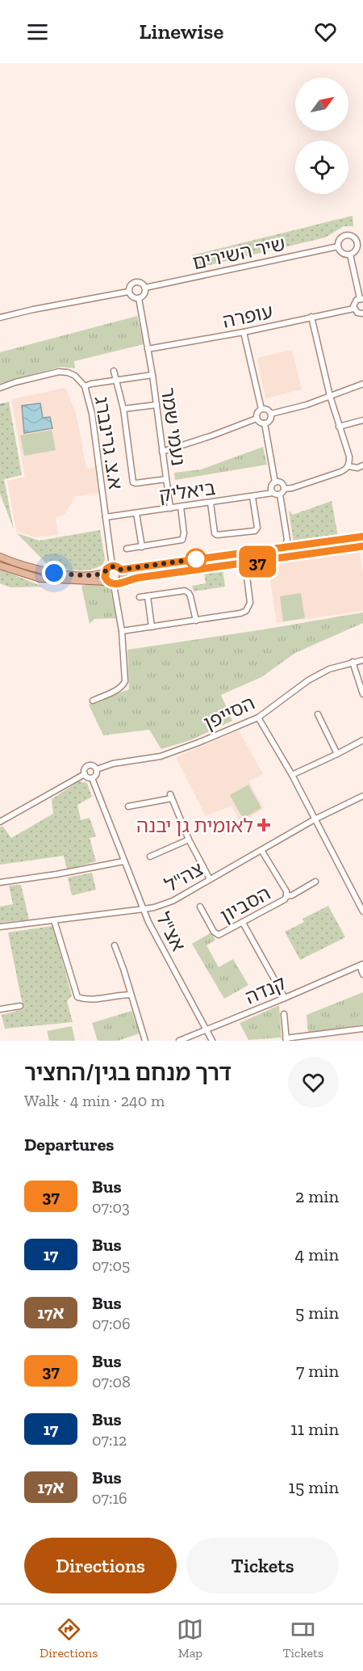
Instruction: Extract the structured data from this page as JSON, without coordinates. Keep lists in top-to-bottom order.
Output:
{
  "streets": {
    "street": [
      "שיר השירים",
      "עופרה",
      "נעמי שמר",
      "א.צ. גרינברג",
      "ביאליק",
      "הסייפן",
      "צה\"ל",
      "הסביון",
      "אצ\"ל",
      "קנדה"
    ]
  },
  "crossings": [
    ["שיר השירים", "נעמי שמר"],
    ["עופרה", "נעמי שמר"],
    ["נעמי שמר", "ביאליק"],
    ["א.צ. גרינברג", "ביאליק"],
    ["הסייפן", "אצ\"ל"],
    ["צה\"ל", "אצ\"ל"],
    ["אצ\"ל", "קנדה"]
  ],
  "places": {
    "health": ["לאומית גן יבנה"]
  },
  "lines": ["bus line 37"],
  "north": "top right",
  "page": {
    "header": "Linewise",
    "on_map": "37",
    "heading": [
      ["דרך מנחם בגין/החציר", "Walk · 4 min · 240 m"],
      "Departures"
    ],
    "list": [
      {
        "mark": "37",
        "name": "Bus",
        "note": "07:03",
        "value": "2 min"
      },
      {
        "mark": "17",
        "name": "Bus",
        "note": "07:05",
        "value": "4 min"
      },
      {
        "mark": "17א",
        "name": "Bus",
        "note": "07:06",
        "value": "5 min"
      },
      {
        "mark": "37",
        "name": "Bus",
        "note": "07:08",
        "value": "7 min"
      },
      {
        "mark": "17",
        "name": "Bus",
        "note": "07:12",
        "value": "11 min"
      },
      {
        "mark": "17א",
        "name": "Bus",
        "note": "07:16",
        "value": "15 min"
      }
    ],
    "buttons": ["Directions", "Tickets"],
    "tabs": ["Directions", "Map", "Tickets"]
  }
}
